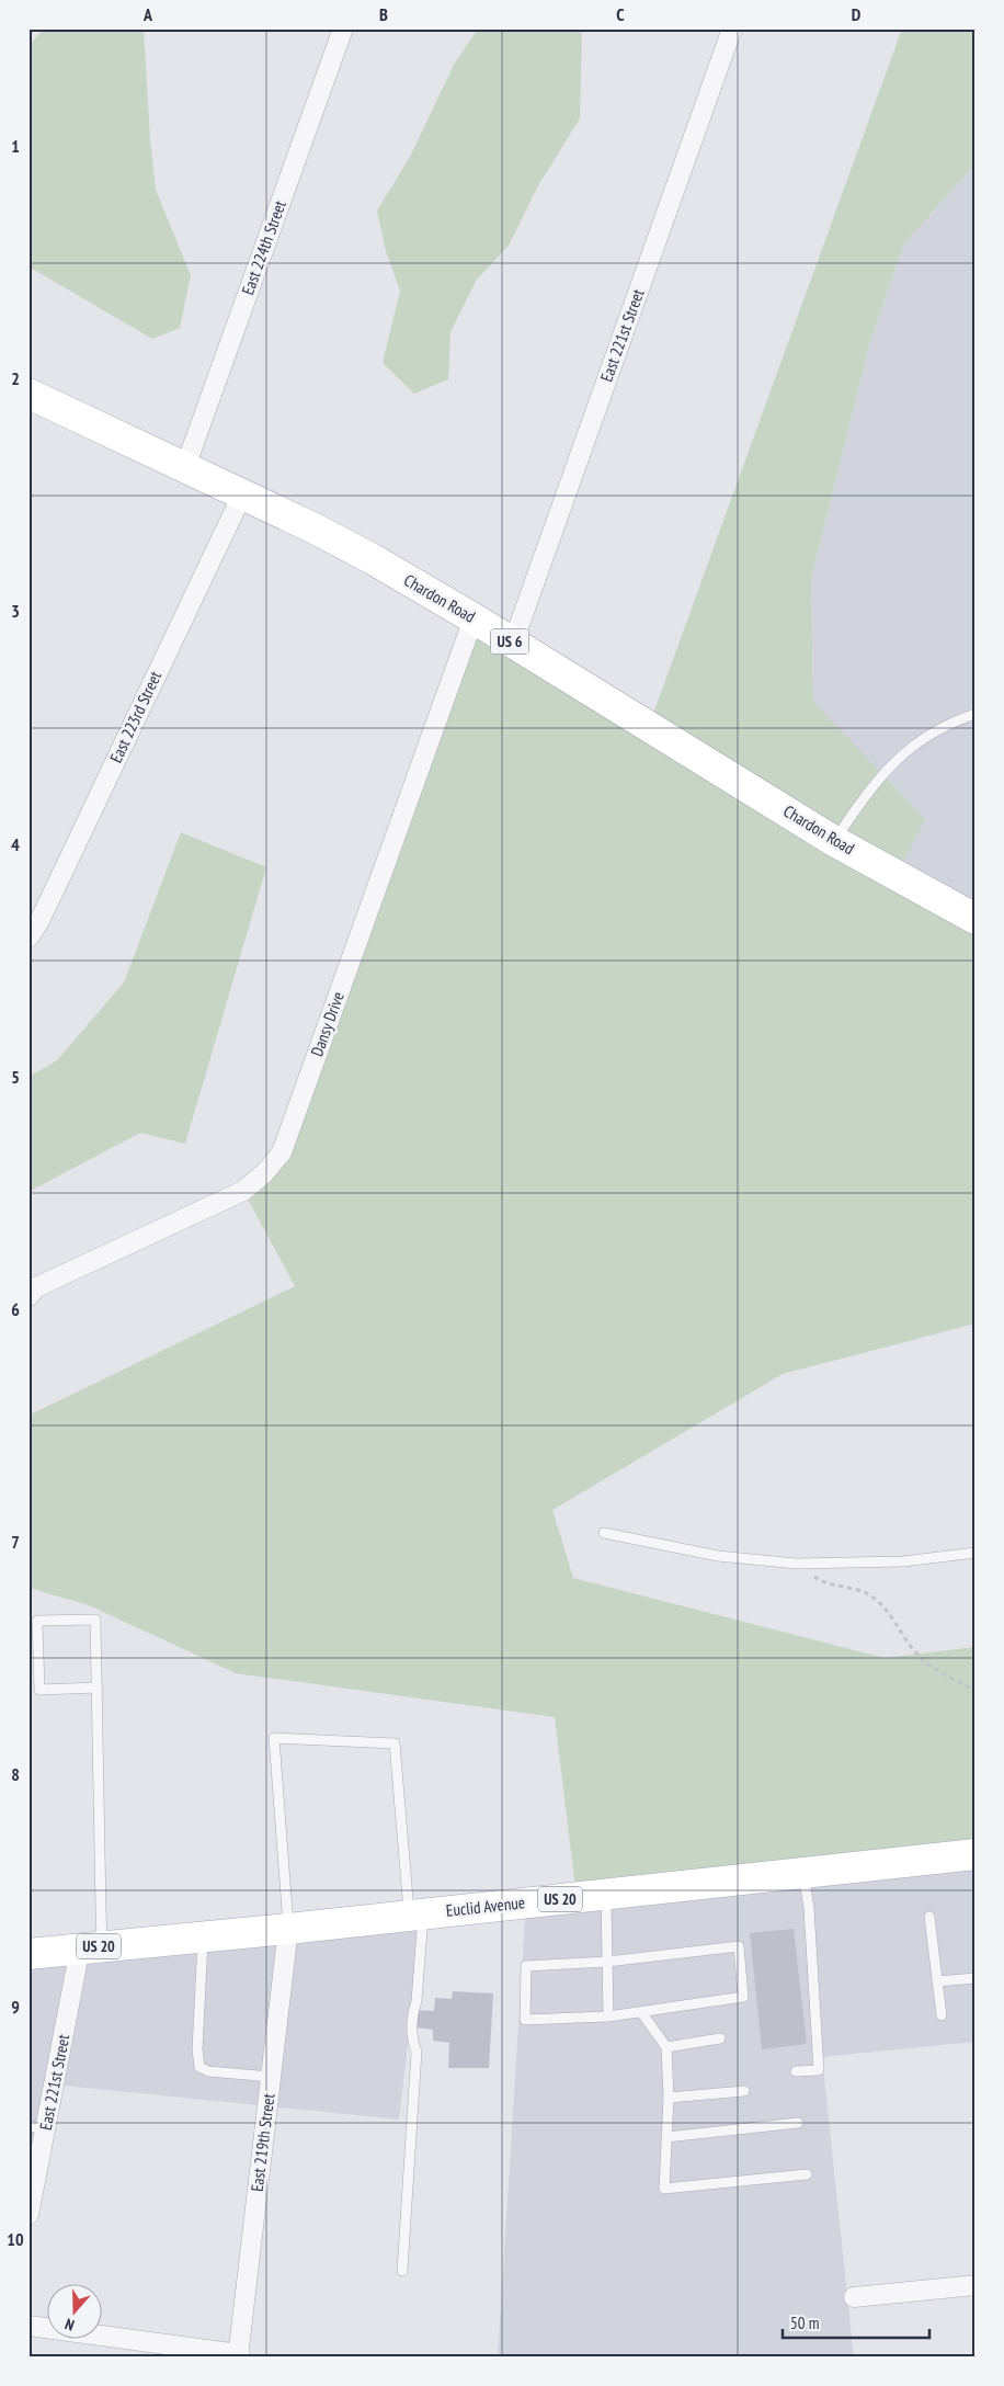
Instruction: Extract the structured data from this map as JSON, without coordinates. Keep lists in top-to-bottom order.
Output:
{
  "streets": {
    "main road": [
      "Chardon Road",
      "US 6",
      "US 20",
      "Euclid Avenue"
    ],
    "street": [
      "East 224th Street",
      "East 221st Street",
      "East 223rd Street",
      "Dansy Drive",
      "East 219th Street"
    ]
  },
  "crossings": [
    ["East 224th Street", "Chardon Road"],
    ["East 221st Street", "Chardon Road"],
    ["East 221st Street", "Euclid Avenue"],
    ["Chardon Road", "East 223rd Street"],
    ["Chardon Road", "Dansy Drive"],
    ["Euclid Avenue", "East 219th Street"]
  ],
  "scale_bar": "50 m",
  "north": "bottom",
  "grid": {
    "columns": [
      "A",
      "B",
      "C",
      "D"
    ],
    "rows": [
      "1",
      "2",
      "3",
      "4",
      "5",
      "6",
      "7",
      "8",
      "9",
      "10"
    ]
  }
}
